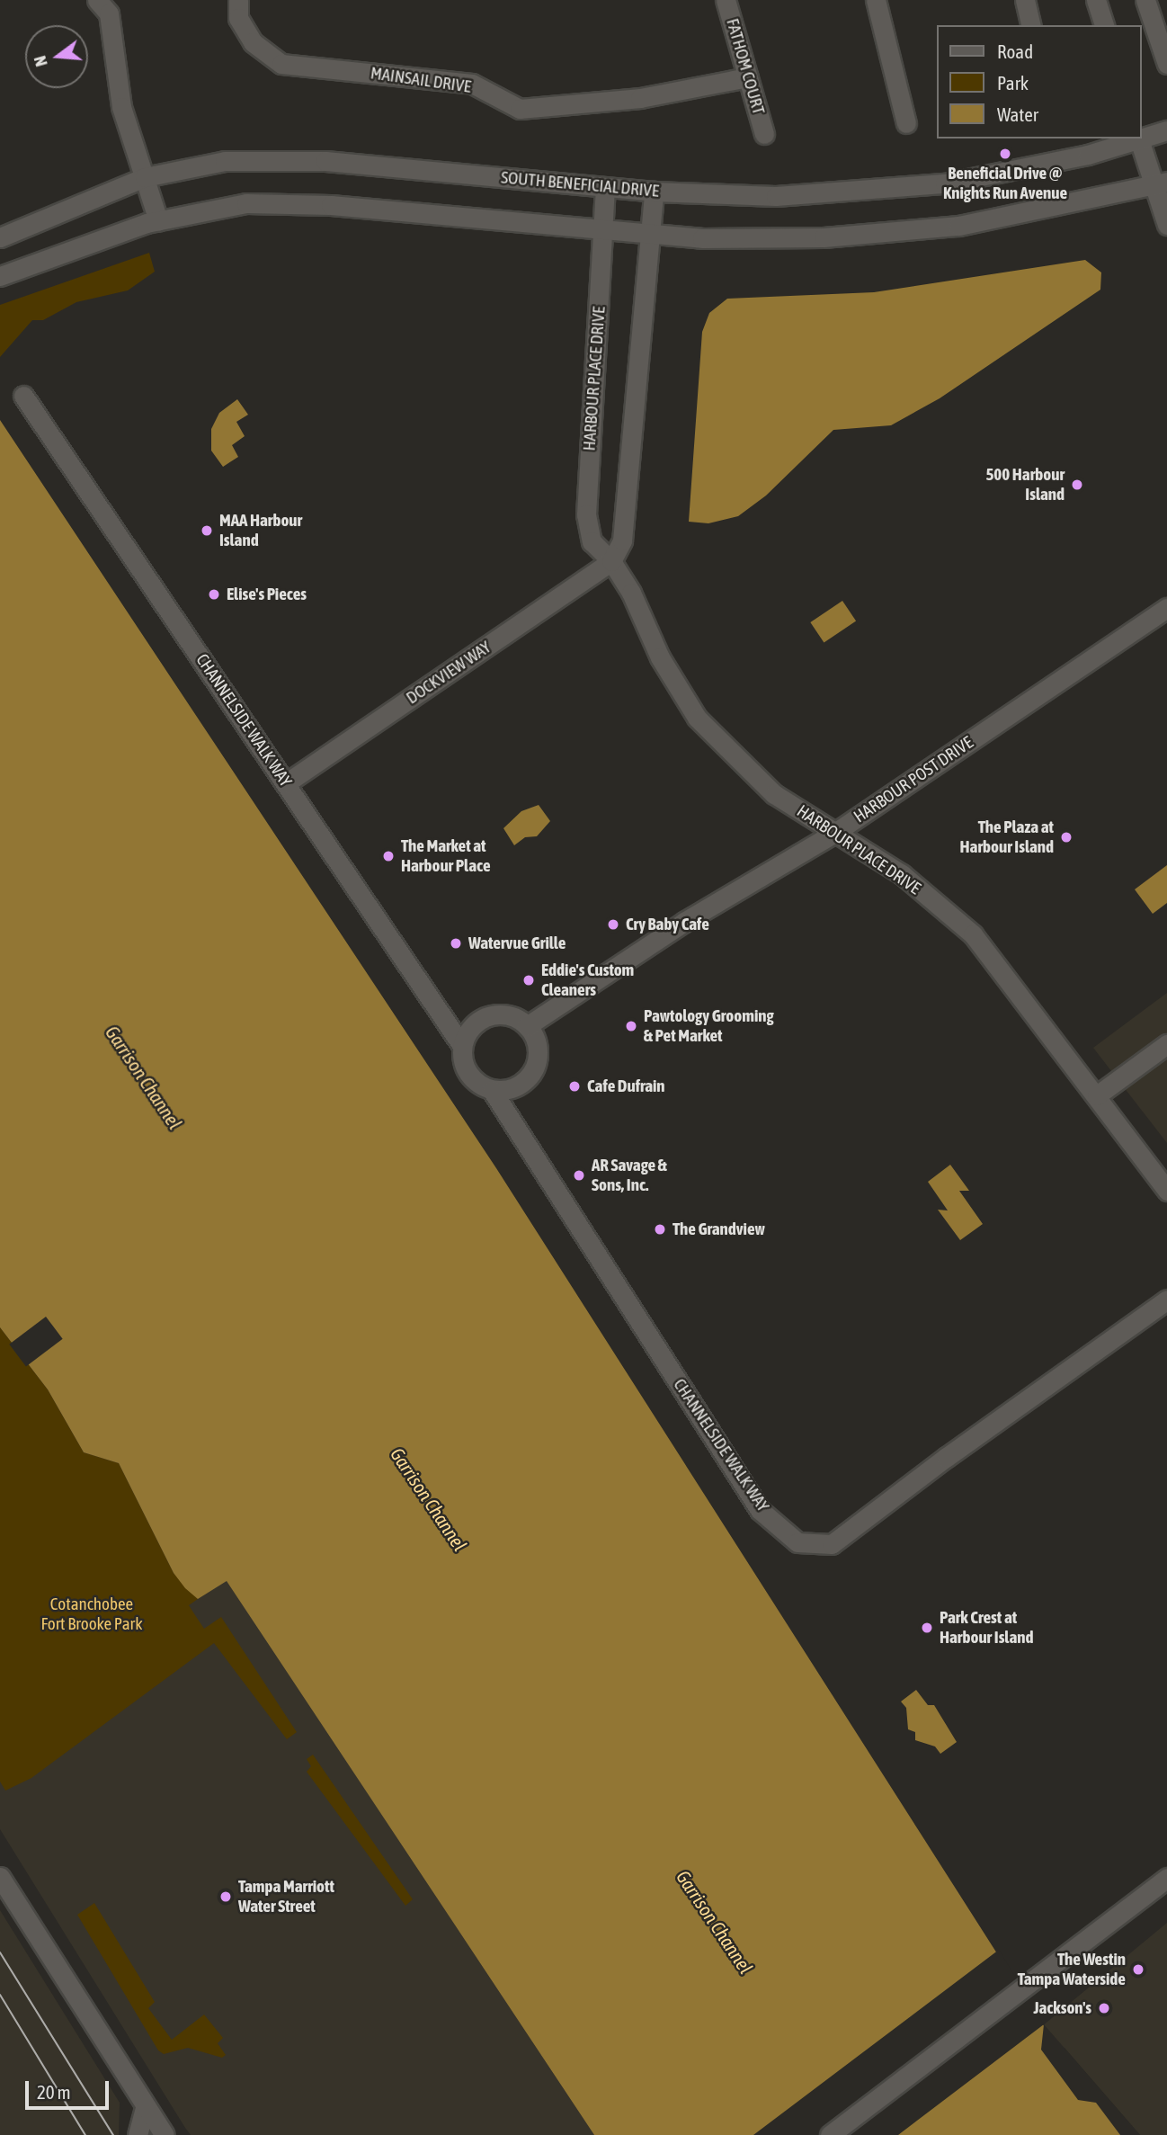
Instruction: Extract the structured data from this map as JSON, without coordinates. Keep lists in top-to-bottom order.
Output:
{
  "streets": {
    "street": [
      "FATHOM COURT",
      "MAINSAIL DRIVE",
      "SOUTH BENEFICIAL DRIVE",
      "HARBOUR PLACE DRIVE",
      "DOCKVIEW WAY",
      "CHANNELSIDE WALK WAY",
      "HARBOUR POST DRIVE"
    ]
  },
  "crossings": [
    ["FATHOM COURT", "MAINSAIL DRIVE"],
    ["SOUTH BENEFICIAL DRIVE", "HARBOUR PLACE DRIVE"],
    ["HARBOUR PLACE DRIVE", "DOCKVIEW WAY"],
    ["HARBOUR PLACE DRIVE", "HARBOUR POST DRIVE"],
    ["DOCKVIEW WAY", "CHANNELSIDE WALK WAY"],
    ["CHANNELSIDE WALK WAY", "HARBOUR POST DRIVE"]
  ],
  "water": ["Garrison Channel"],
  "parks": ["Cotanchobee Fort Brooke Park"],
  "places": [
    "Beneficial Drive @ Knights Run Avenue",
    "500 Harbour Island",
    "MAA Harbour Island",
    "Elise's Pieces",
    "The Plaza at Harbour Island",
    "The Market at Harbour Place",
    "Cry Baby Cafe",
    "Watervue Grille",
    "Eddie's Custom Cleaners",
    "Pawtology Grooming & Pet Market",
    "Cafe Dufrain",
    "AR Savage & Sons, Inc.",
    "The Grandview",
    "Park Crest at Harbour Island",
    "Tampa Marriott Water Street",
    "The Westin Tampa Waterside",
    "Jackson's"
  ],
  "legend": ["Road", "Park", "Water"],
  "scale_bar": "20 m",
  "north": "left"
}
